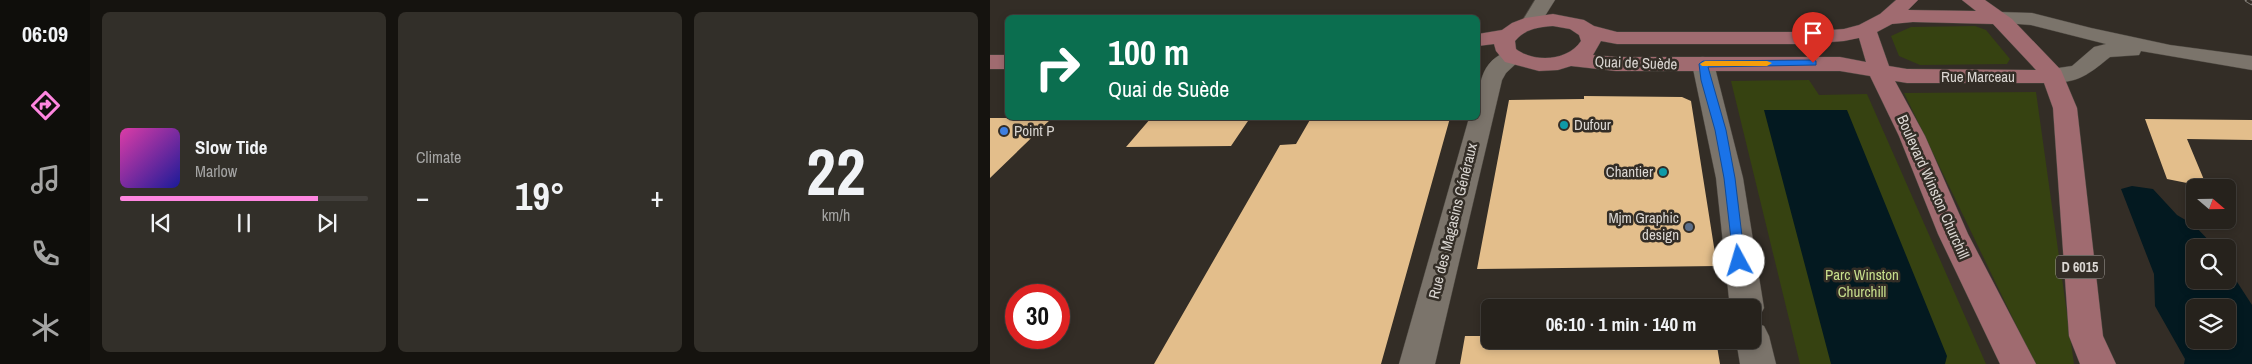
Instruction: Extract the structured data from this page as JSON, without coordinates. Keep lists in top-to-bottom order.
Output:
{
  "streets": {
    "main road": [
      "Quai de Suède",
      "Rue Marceau",
      "Boulevard Winston Churchill",
      "D 6015"
    ],
    "street": ["Rue des Magasins Généraux"]
  },
  "crossings": [
    ["Quai de Suède", "Rue Marceau"],
    ["Quai de Suède", "Boulevard Winston Churchill"],
    ["Quai de Suède", "Rue des Magasins Généraux"],
    ["Rue Marceau", "Boulevard Winston Churchill"],
    ["Rue Marceau", "D 6015"]
  ],
  "parks": ["Parc Winston Churchill"],
  "places": [
    "Dufour",
    "Point P",
    "Chantier",
    "Mjm Graphic design"
  ],
  "north": "right",
  "page": {
    "tabs": "06:09",
    "tile": [
      "Climate",
      ["22", "km/h"]
    ],
    "turn": ["100 m", "Quai de Suède"],
    "song": ["Slow Tide", "Marlow"],
    "heat": ["−", "19°", "+"],
    "limit": "30",
    "trip": "06:10 · 1 min · 140 m"
  }
}
